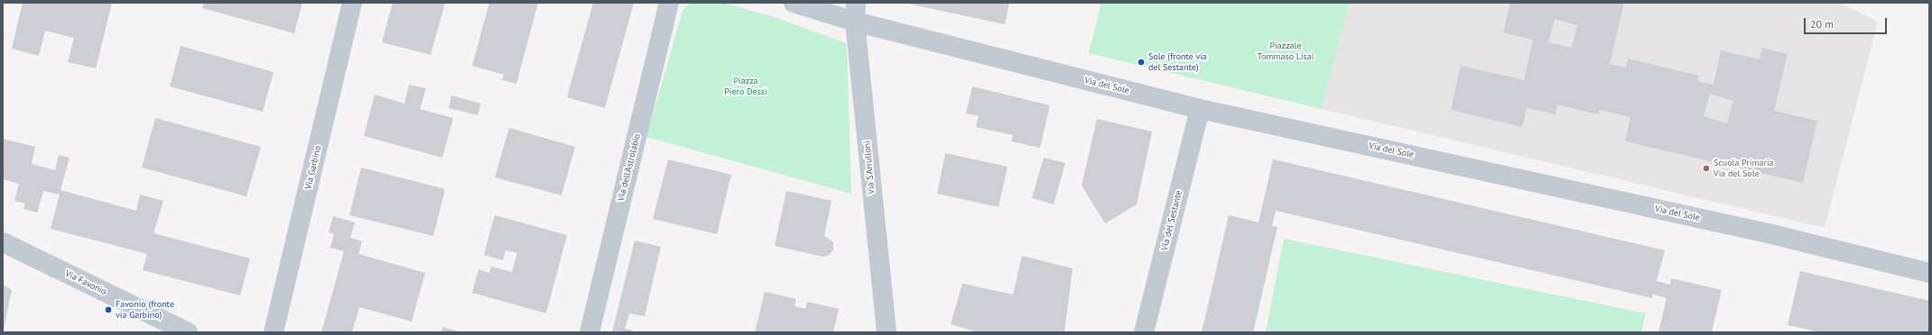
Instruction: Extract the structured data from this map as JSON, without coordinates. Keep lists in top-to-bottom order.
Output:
{
  "streets": {
    "street": [
      "Via del Sole",
      "Via Garbino",
      "Via dell'Astrolabio",
      "Via S'Arrulloni",
      "Via del Sestante",
      "Via Favonio"
    ]
  },
  "crossings": [
    ["Via del Sole", "Via S'Arrulloni"],
    ["Via del Sole", "Via del Sestante"]
  ],
  "parks": ["Piazzale Tommaso Lisai", "Piazza Piero Dessì"],
  "places": ["Sole (fronte via del Sestante)", "Scuola Primaria Via del Sole", "Favonio (fronte via Garbino)"],
  "scale_bar": "20 m"
}
